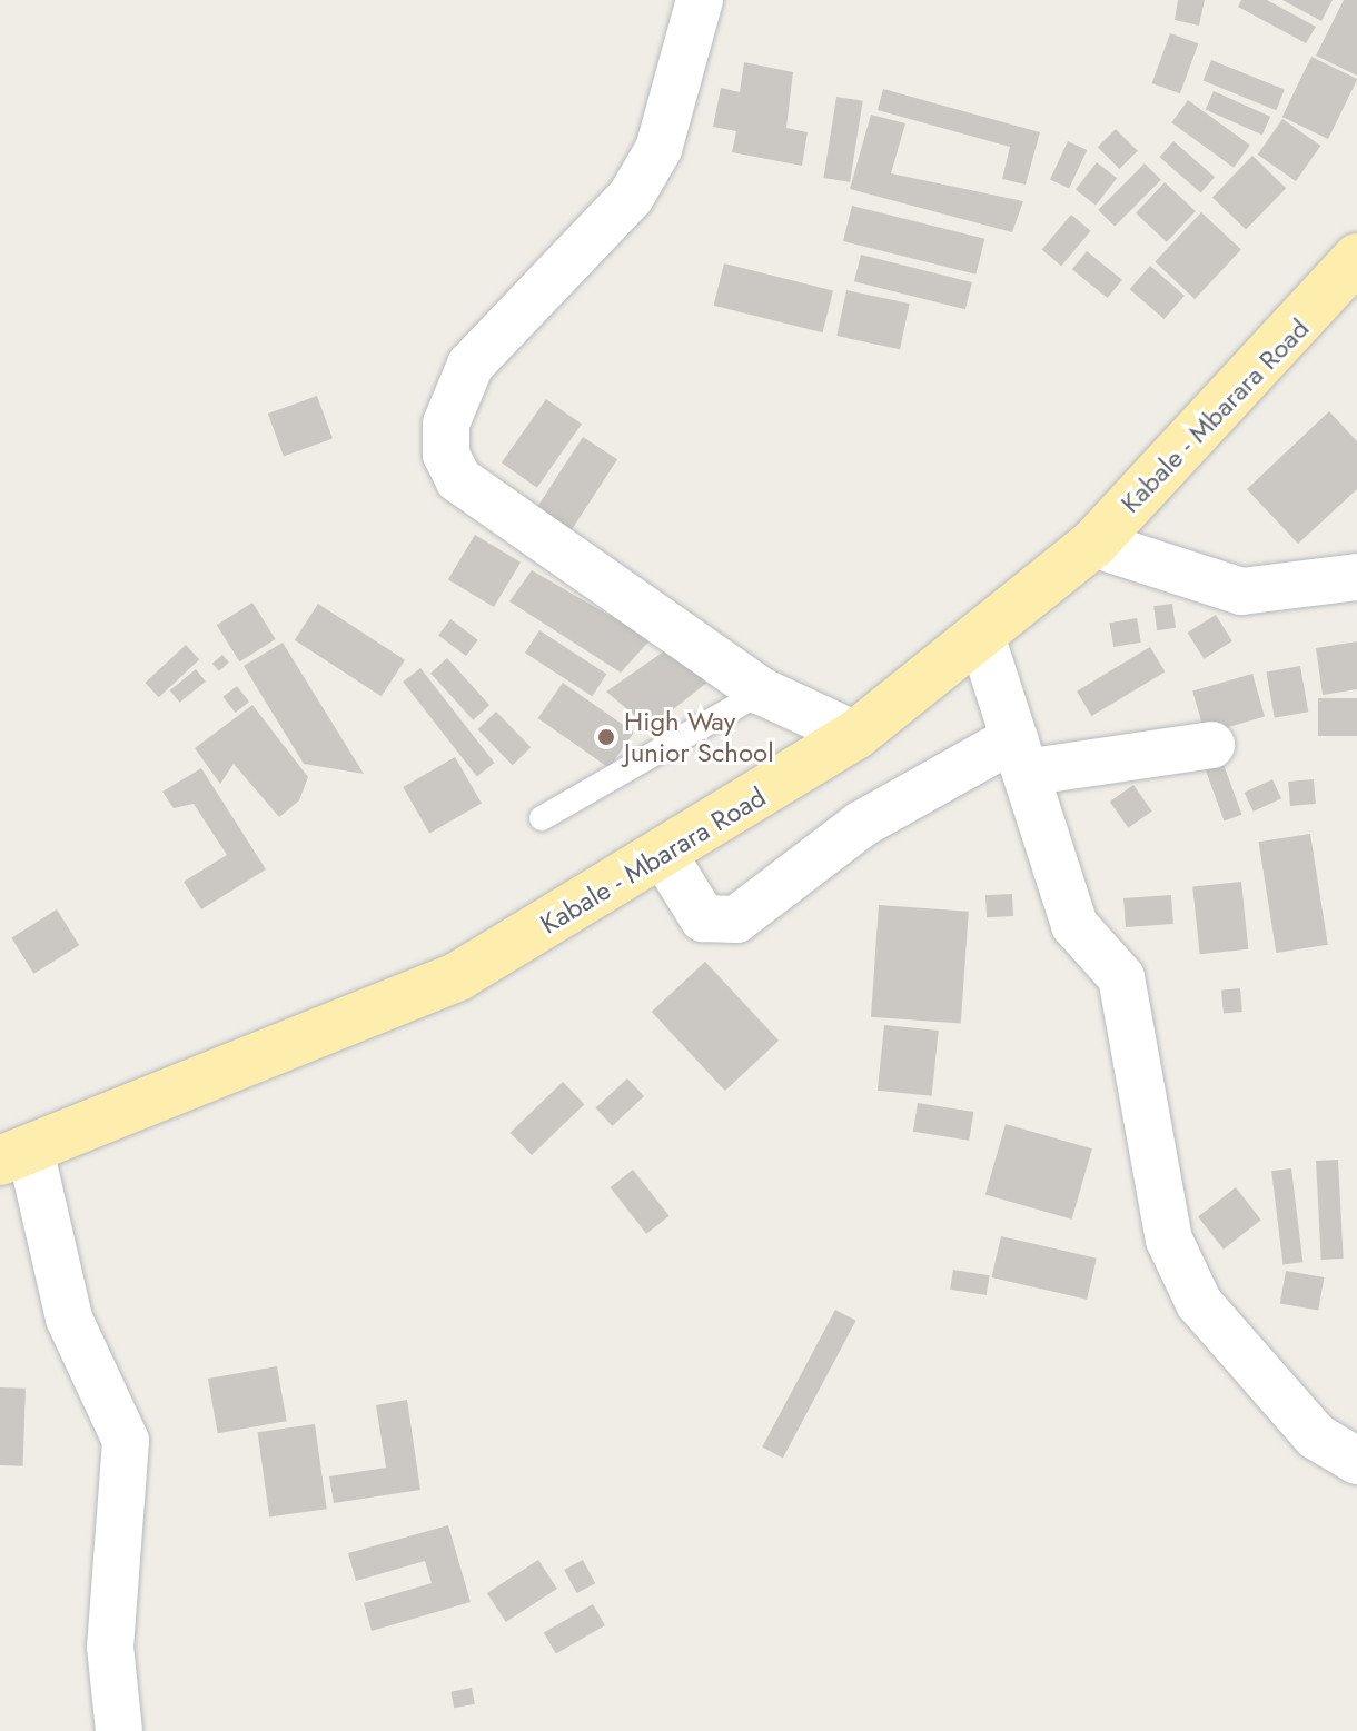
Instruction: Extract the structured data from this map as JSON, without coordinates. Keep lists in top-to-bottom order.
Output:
{
  "streets": {
    "main road": ["Kabale - Mbarara Road"]
  },
  "places": ["High Way Junior School"]
}
